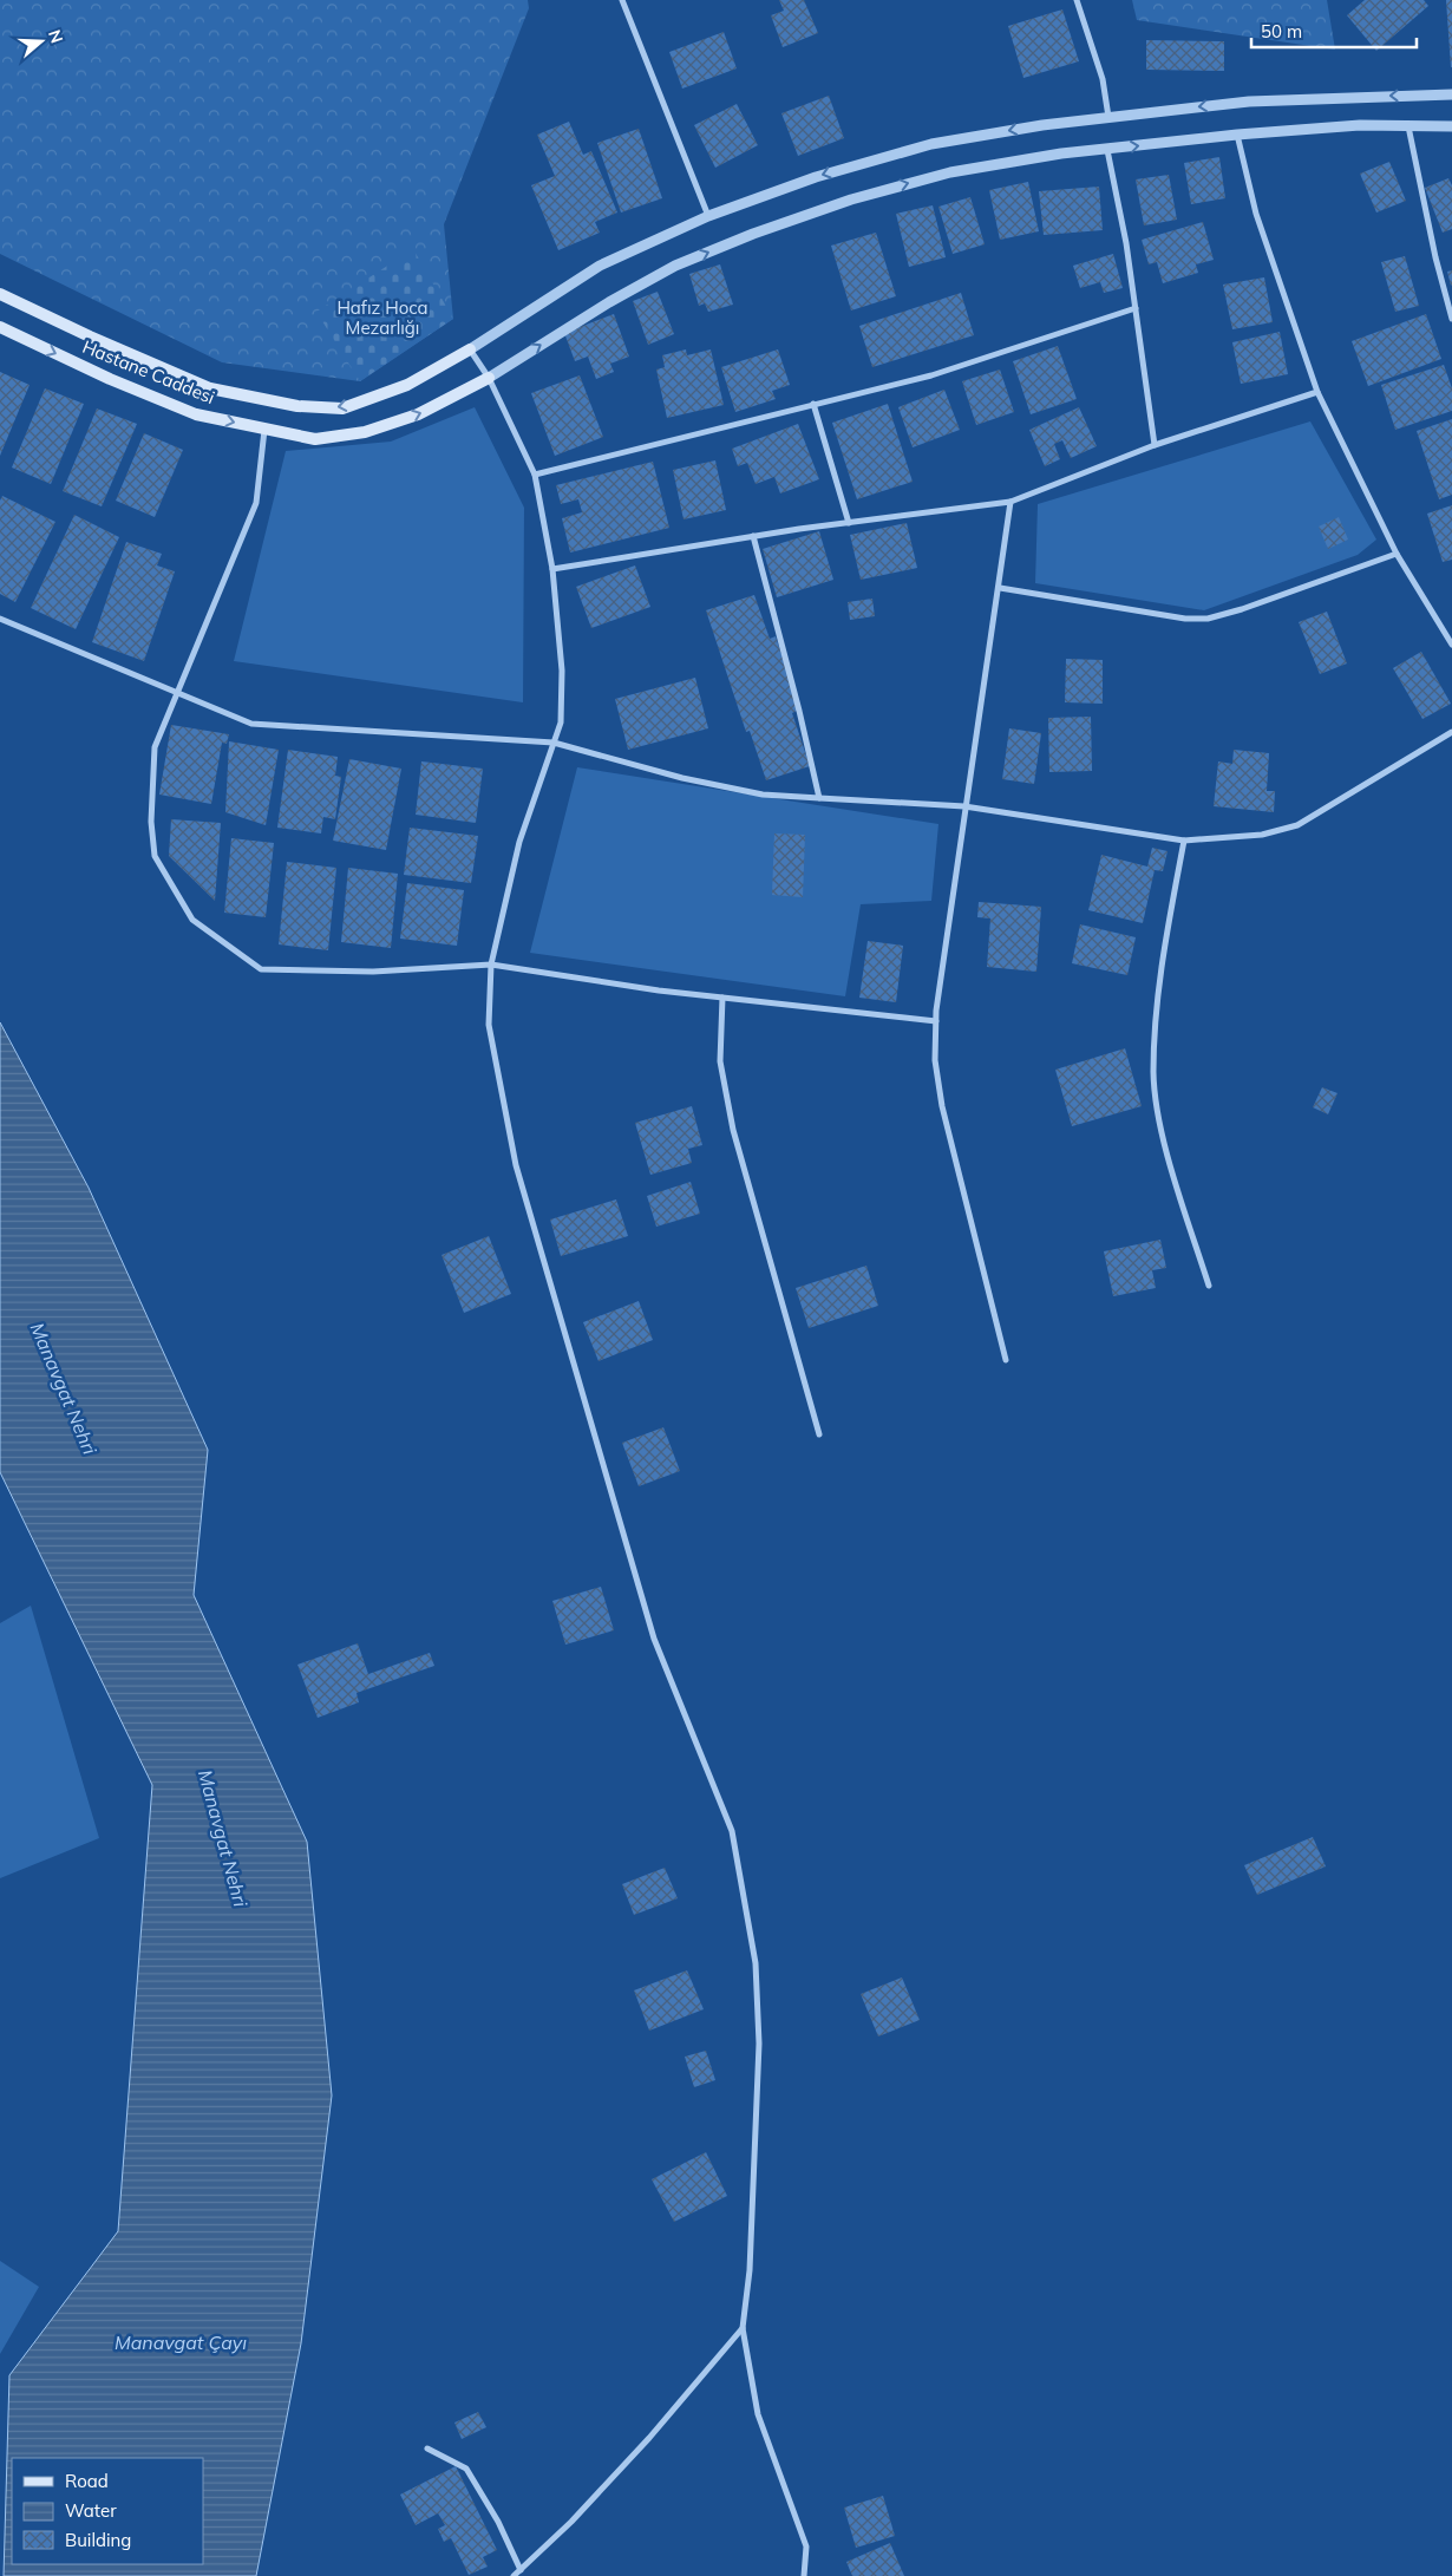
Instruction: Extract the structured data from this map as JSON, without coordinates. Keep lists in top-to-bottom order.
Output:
{
  "streets": {
    "main road": ["Hastane Caddesi"]
  },
  "water": ["Manavgat Nehri", "Manavgat Çayı"],
  "parks": ["Hafız Hoca Mezarlığı"],
  "legend": ["Road", "Water", "Building"],
  "scale_bar": "50 m",
  "north": "right"
}
